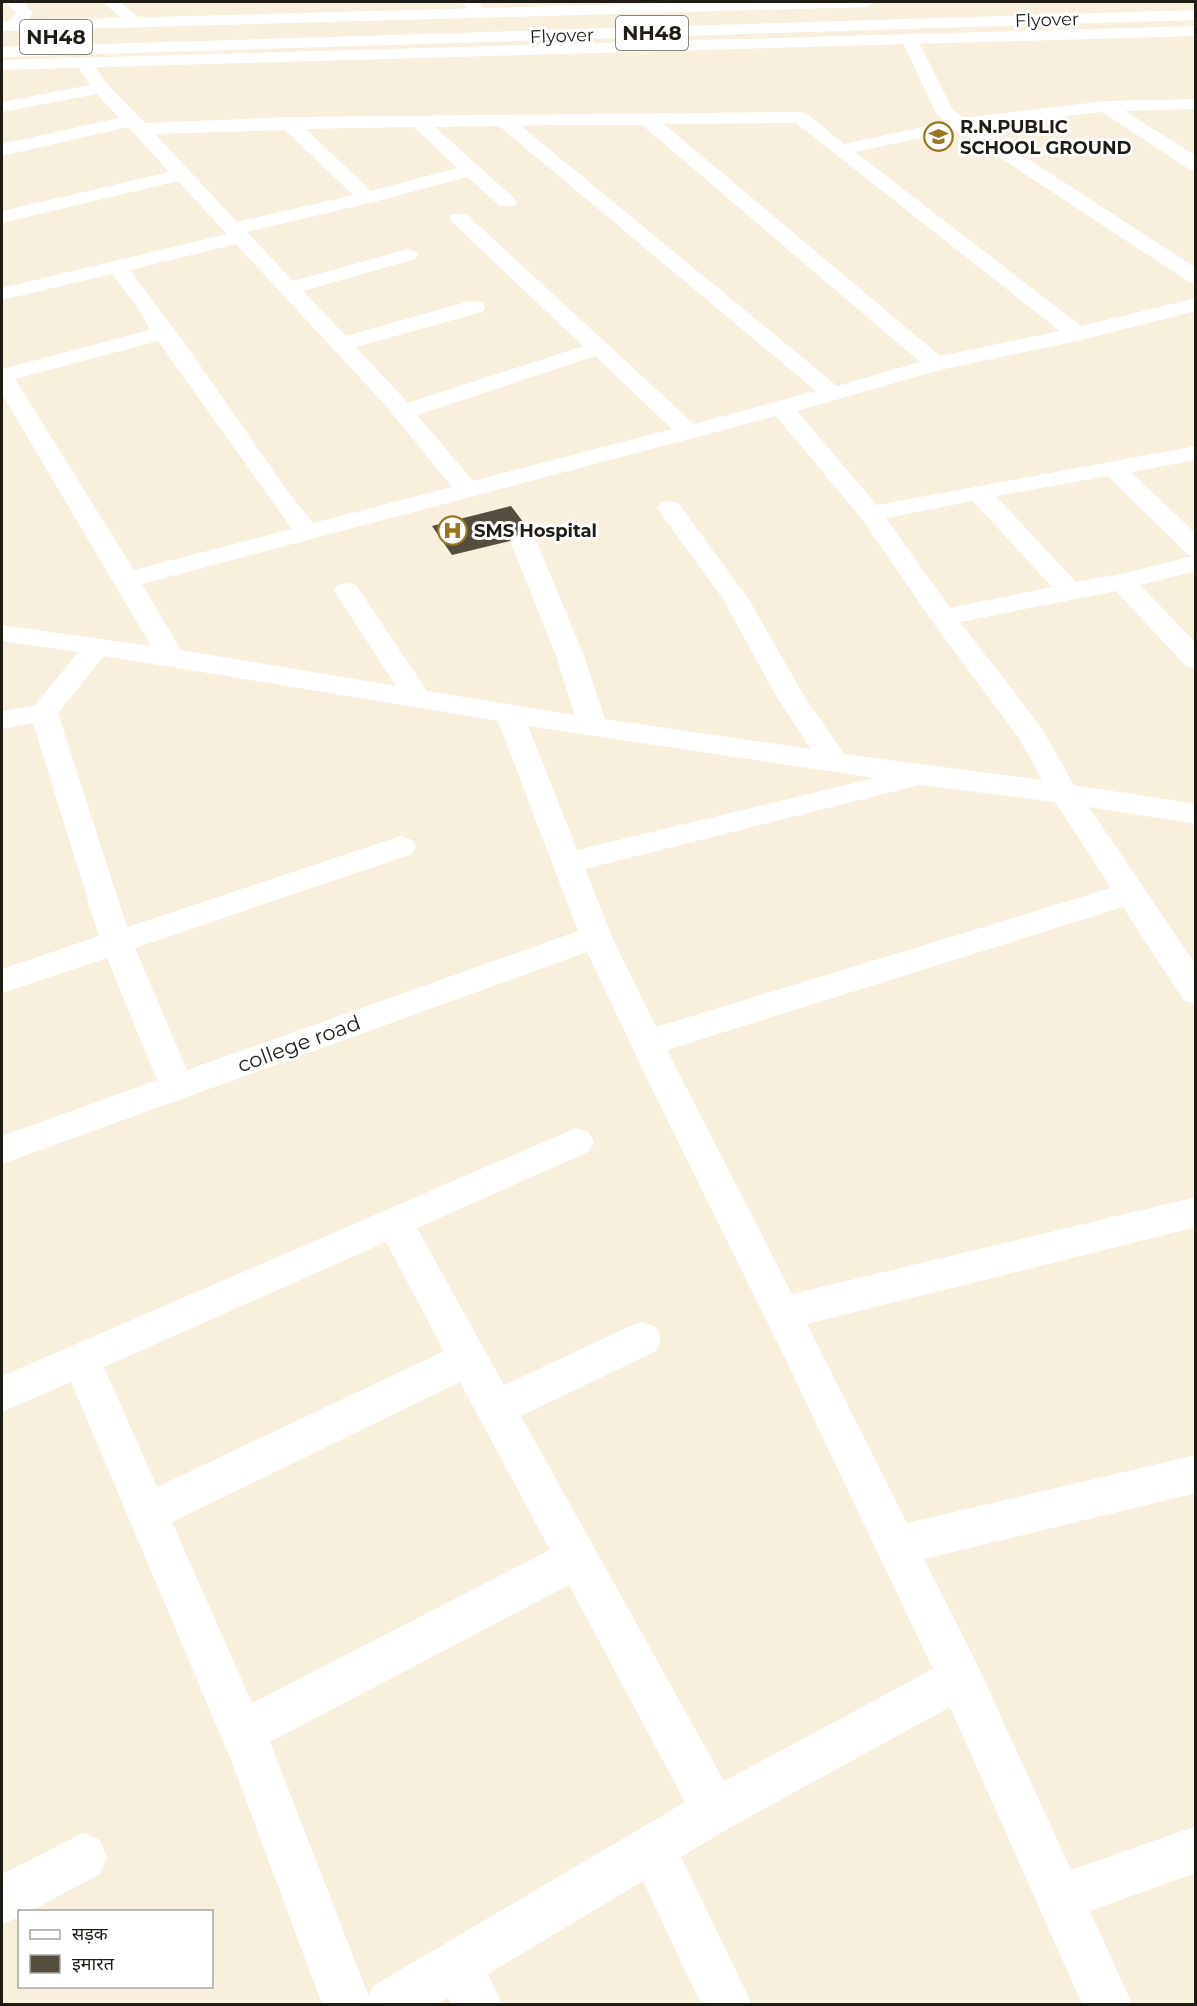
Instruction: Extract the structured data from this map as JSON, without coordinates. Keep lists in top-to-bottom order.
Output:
{
  "streets": {
    "main road": ["Flyover", "NH48", "college road"]
  },
  "crossings": [
    ["Flyover", "NH48"]
  ],
  "places": {
    "school or university": ["R.N.PUBLIC SCHOOL GROUND"],
    "hospital": ["SMS Hospital"]
  },
  "legend": ["सड़क", "इमारत"]
}
